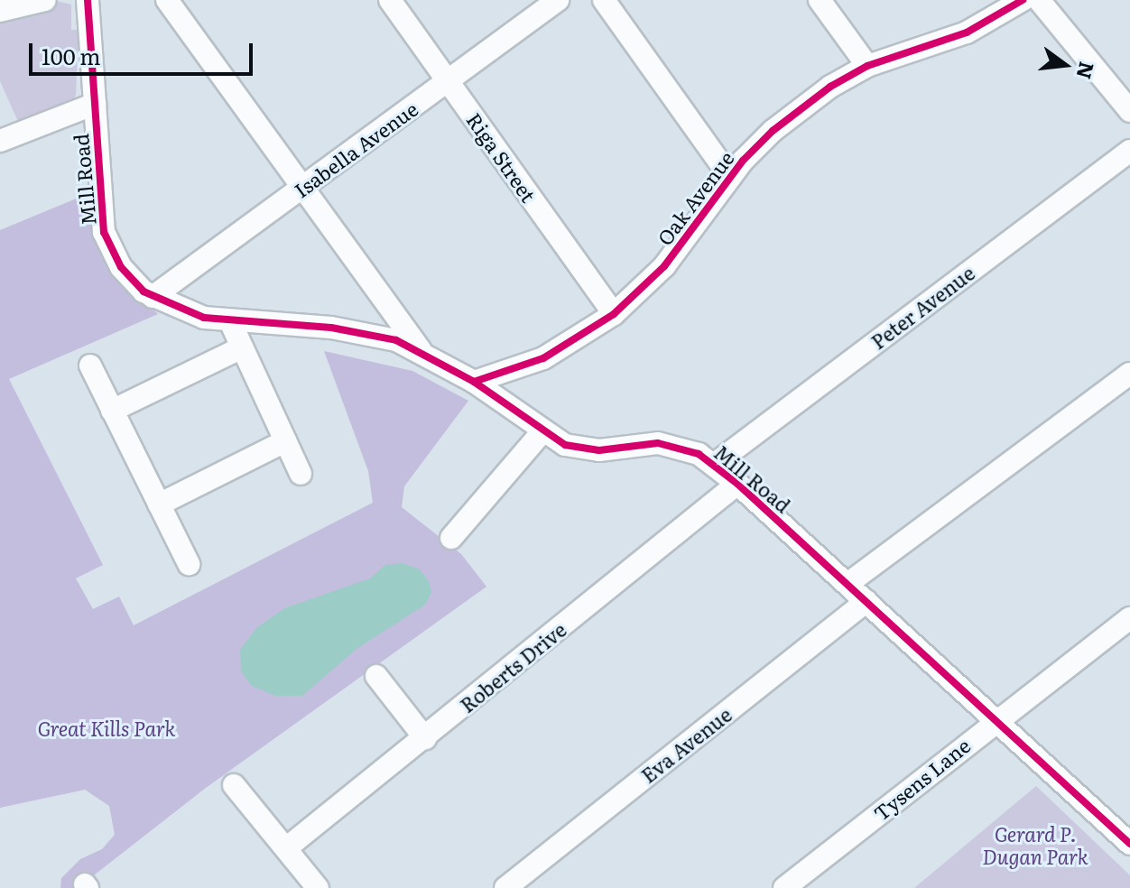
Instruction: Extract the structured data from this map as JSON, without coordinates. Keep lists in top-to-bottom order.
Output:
{
  "streets": {
    "street": [
      "Isabella Avenue",
      "Riga Street",
      "Mill Road",
      "Oak Avenue",
      "Peter Avenue",
      "Roberts Drive",
      "Eva Avenue",
      "Tysens Lane"
    ]
  },
  "crossings": [
    ["Isabella Avenue", "Riga Street"],
    ["Isabella Avenue", "Mill Road"],
    ["Riga Street", "Oak Avenue"],
    ["Mill Road", "Oak Avenue"],
    ["Mill Road", "Peter Avenue"],
    ["Mill Road", "Roberts Drive"],
    ["Mill Road", "Eva Avenue"],
    ["Mill Road", "Tysens Lane"]
  ],
  "parks": ["Great Kills Park", "Gerard P. Dugan Park"],
  "scale_bar": "100 m",
  "north": "right"
}
